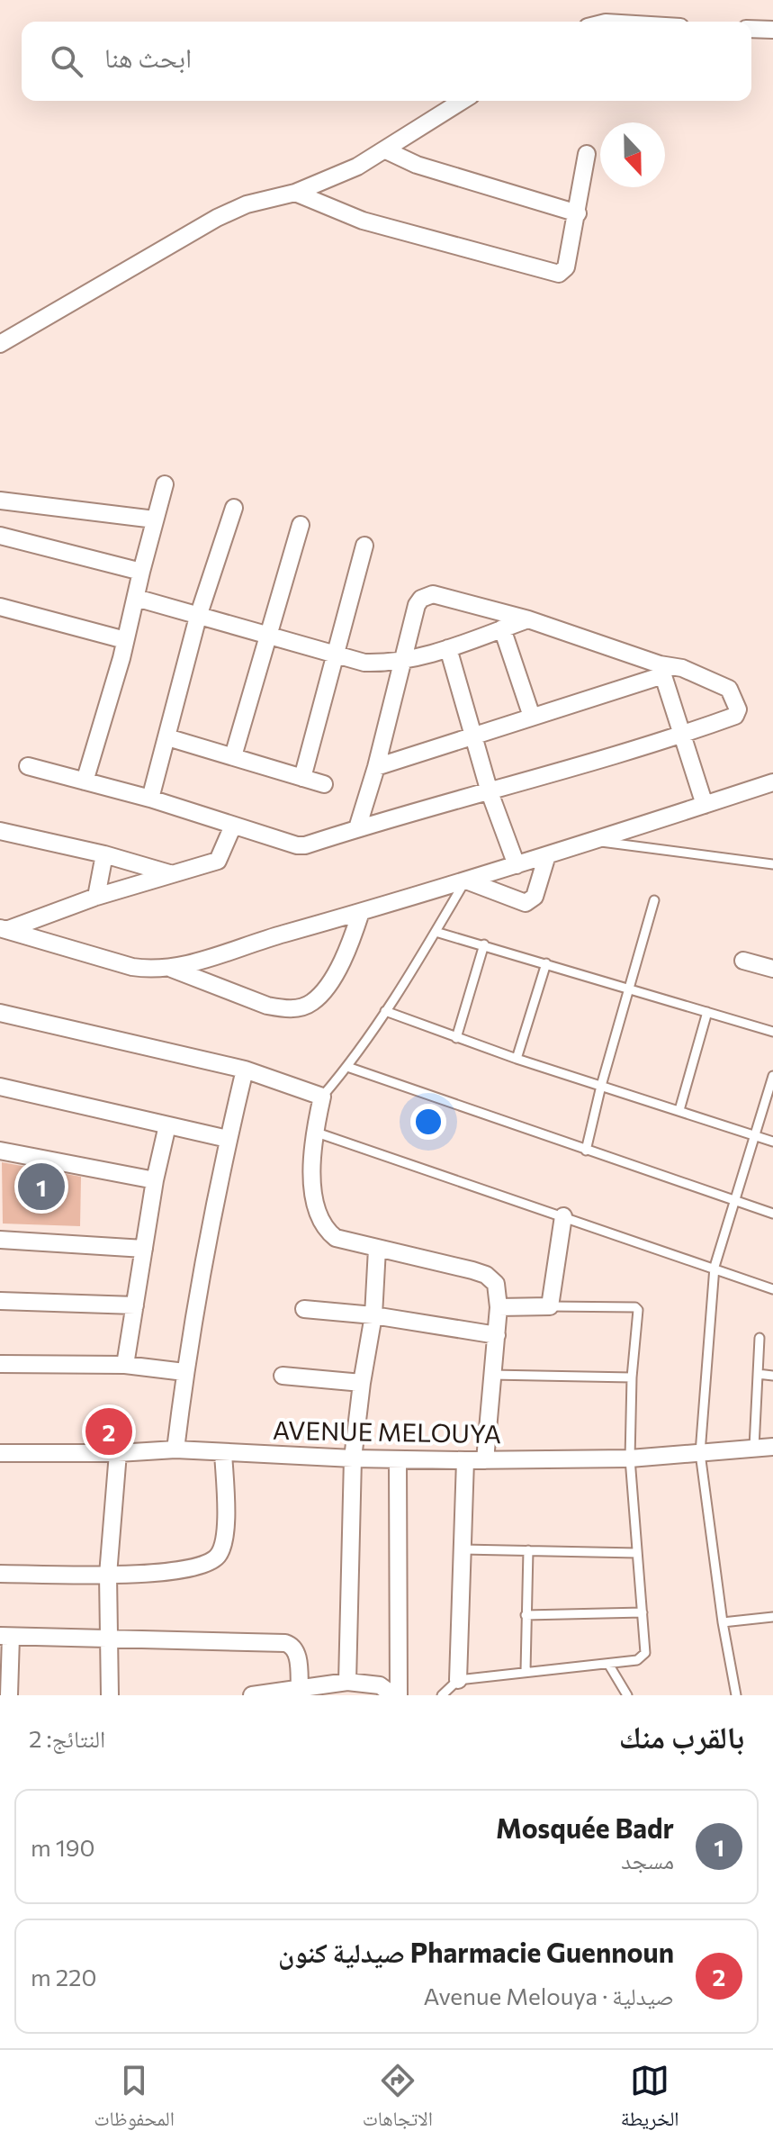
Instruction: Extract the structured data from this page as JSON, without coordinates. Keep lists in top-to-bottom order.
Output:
{
  "streets": {
    "street": ["AVENUE MELOUYA"]
  },
  "north": "bottom",
  "page": {
    "search": "ابحث هنا",
    "pins": ["1", "2"],
    "heading": ["بالقرب منك", "النتائج: 2"],
    "list": [
      {
        "mark": "1",
        "name": "Mosquée Badr",
        "note": "مسجد",
        "value": "190 m"
      },
      {
        "mark": "2",
        "name": "Pharmacie Guennoun صيدلية كنون",
        "note": "صيدلية · Avenue Melouya",
        "value": "220 m"
      }
    ],
    "nav": ["الخريطة", "الاتجاهات", "المحفوظات"]
  }
}
